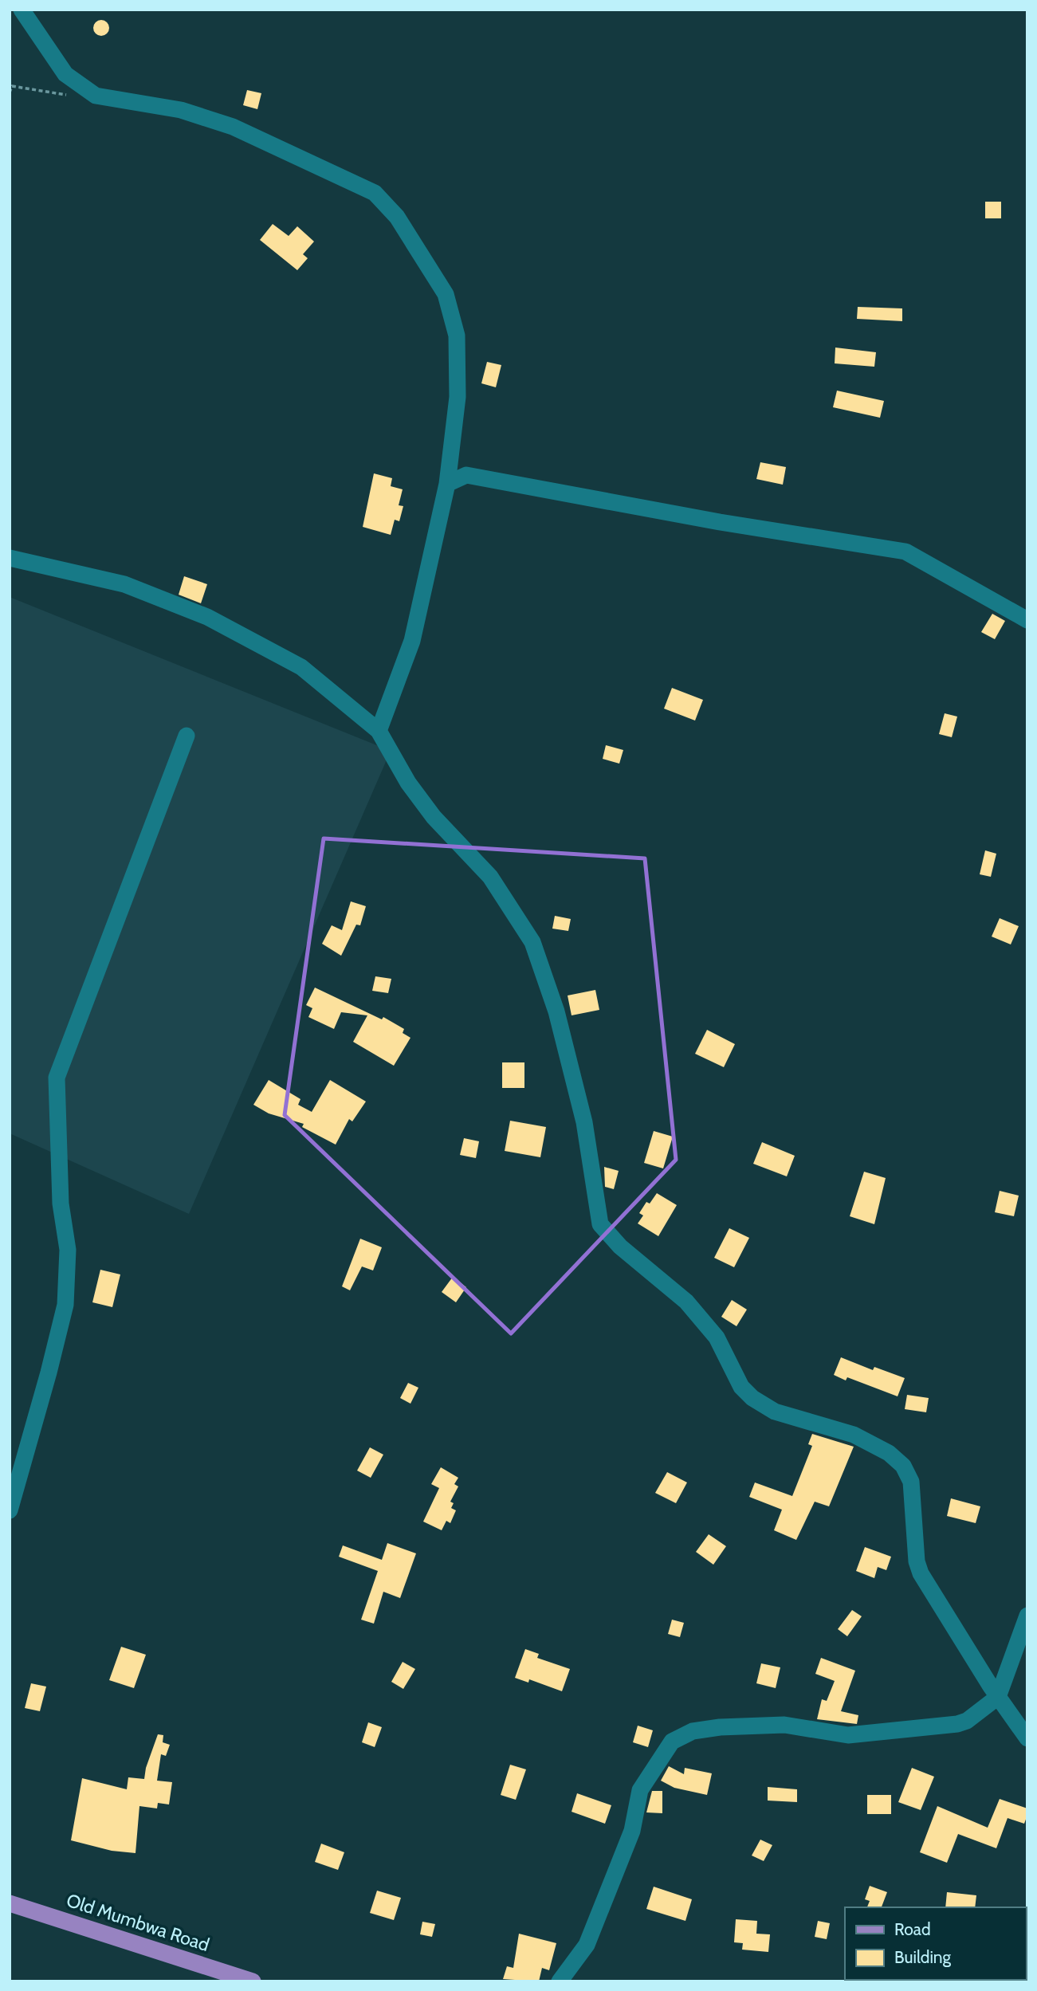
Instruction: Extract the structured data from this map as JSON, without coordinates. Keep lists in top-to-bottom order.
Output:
{
  "streets": {
    "main road": ["Old Mumbwa Road"]
  },
  "legend": ["Road", "Building"]
}
